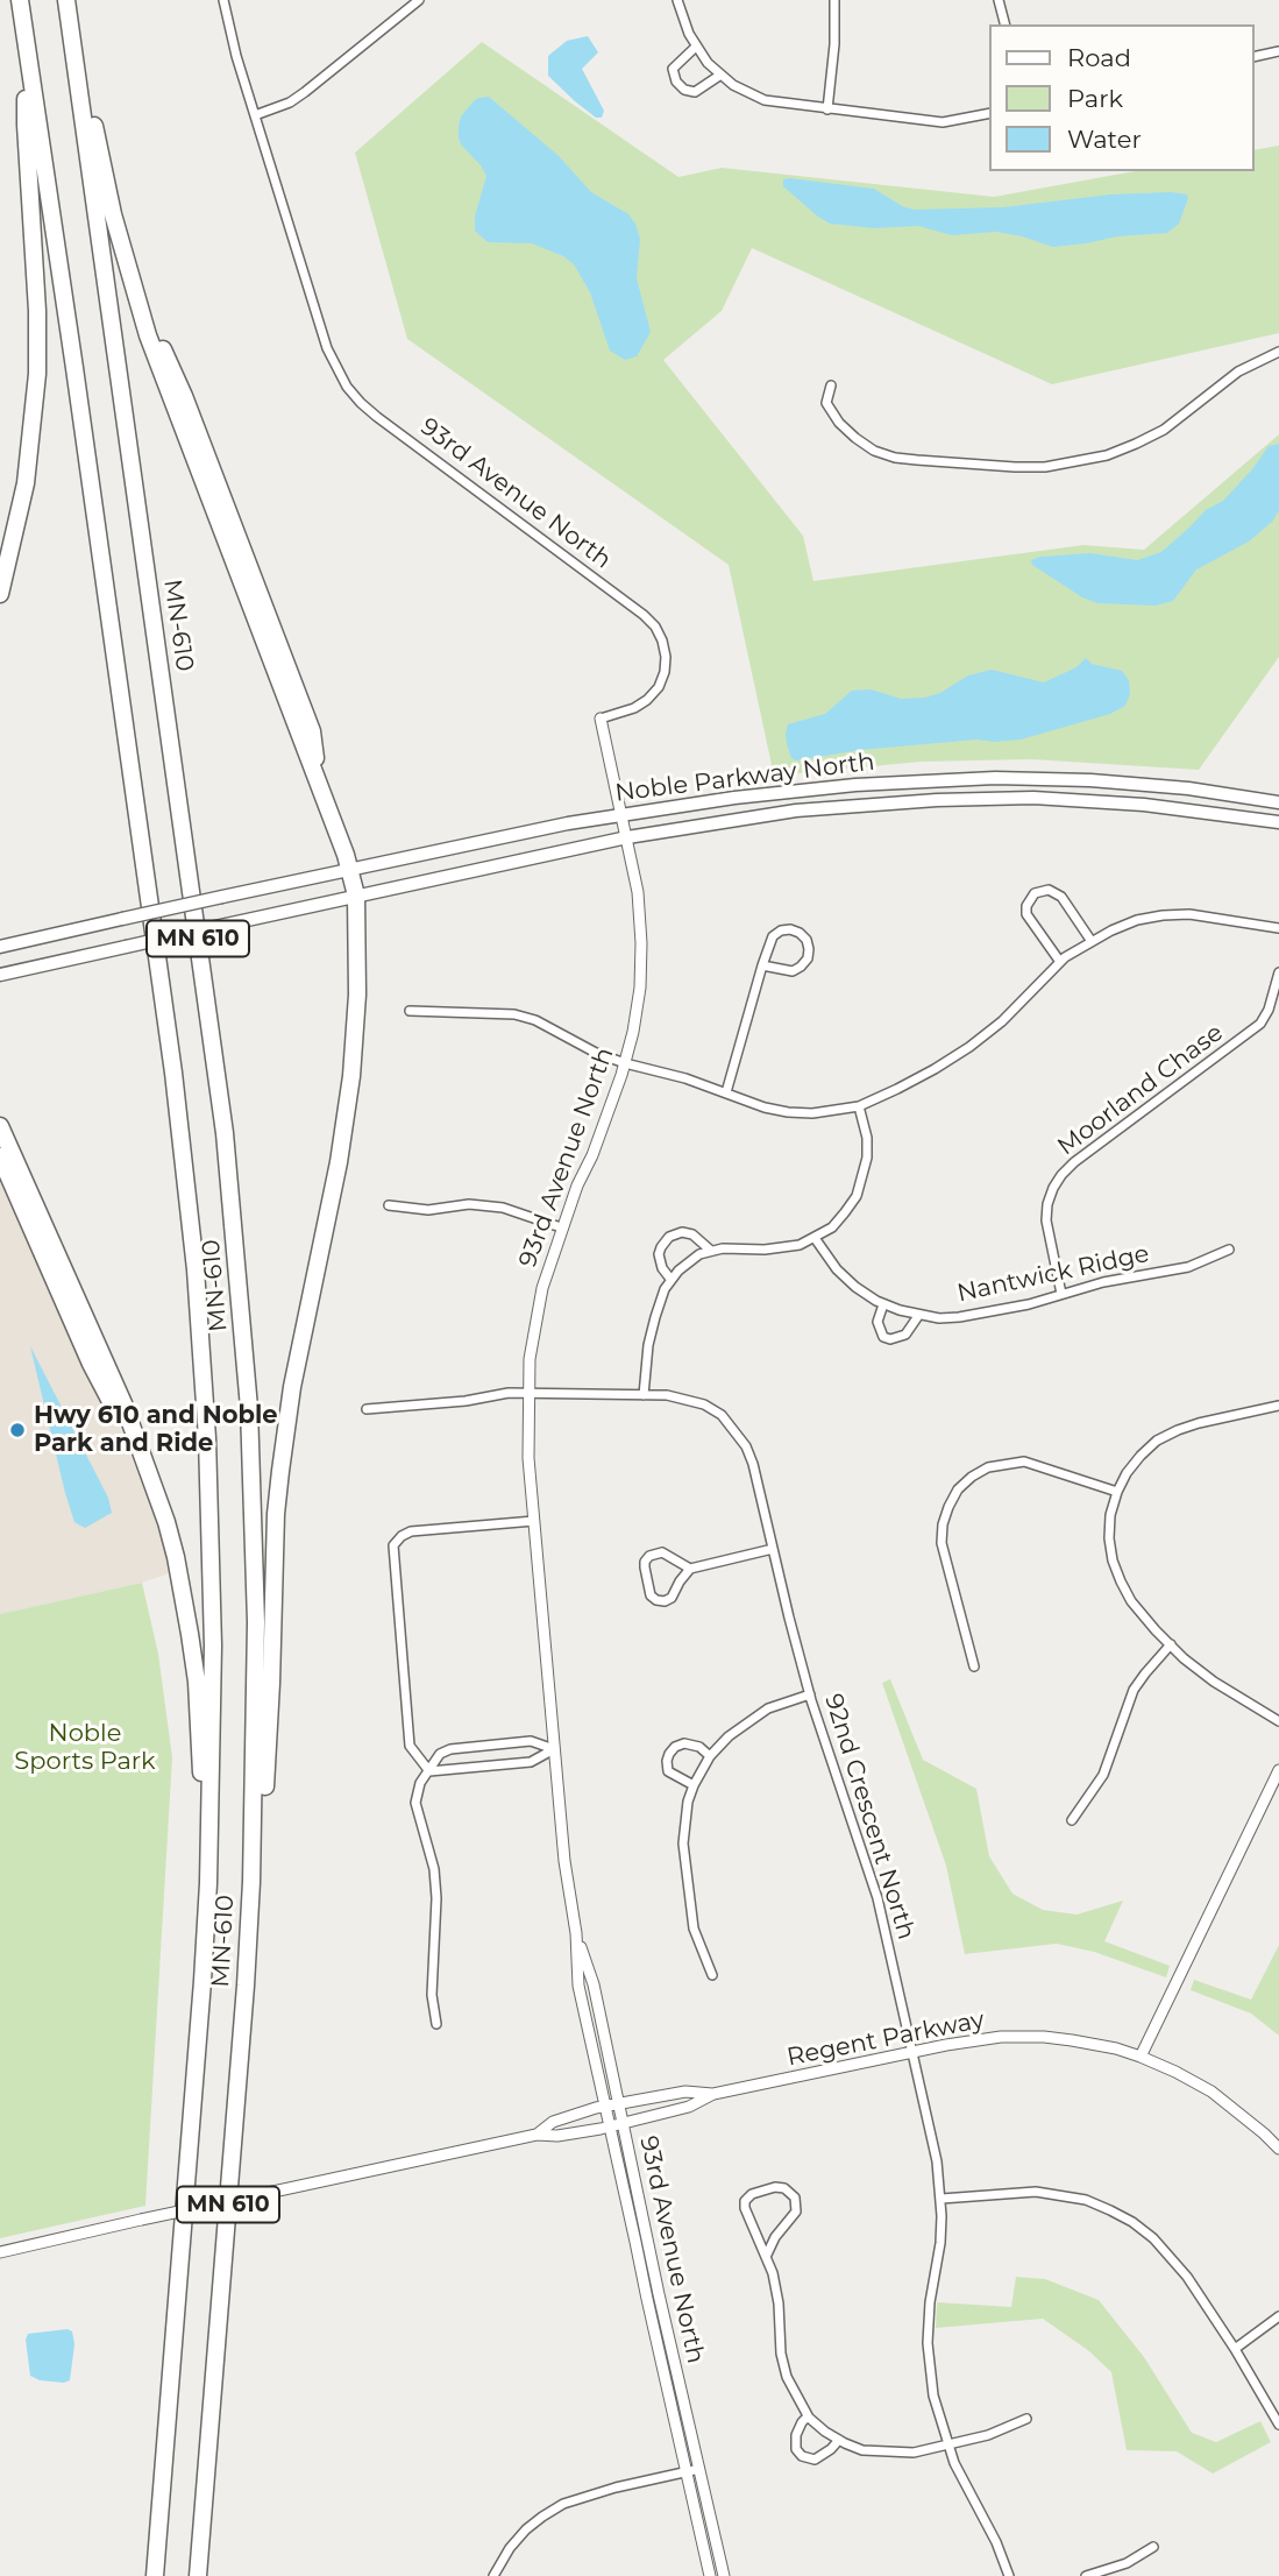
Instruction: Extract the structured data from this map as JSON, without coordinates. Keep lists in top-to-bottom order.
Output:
{
  "streets": {
    "highway": ["MN-610", "MN 610"],
    "main road": ["Noble Parkway North"],
    "street": [
      "93rd Avenue North",
      "Moorland Chase",
      "Nantwick Ridge",
      "92nd Crescent North",
      "Regent Parkway"
    ]
  },
  "crossings": [
    ["93rd Avenue North", "Noble Parkway North"],
    ["93rd Avenue North", "Regent Parkway"],
    ["MN-610", "MN 610"],
    ["Moorland Chase", "Nantwick Ridge"],
    ["92nd Crescent North", "Regent Parkway"]
  ],
  "parks": ["Noble Sports Park"],
  "places": ["Hwy 610 and Noble Park and Ride"],
  "legend": ["Road", "Park", "Water"]
}
